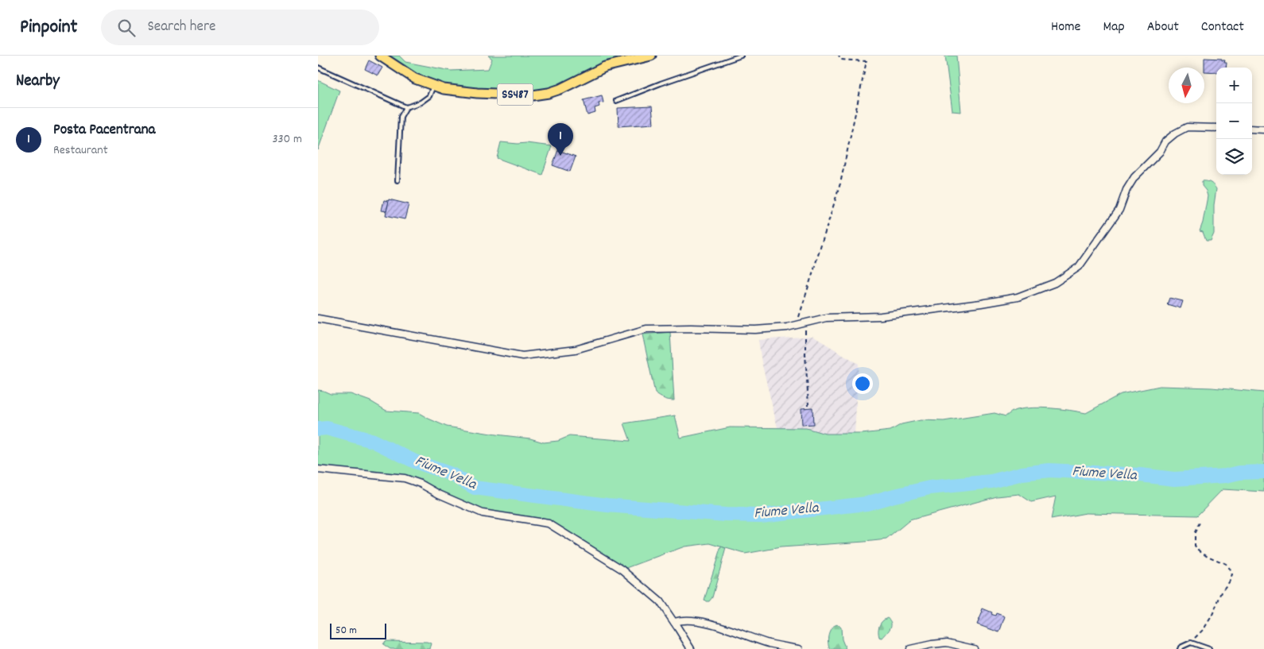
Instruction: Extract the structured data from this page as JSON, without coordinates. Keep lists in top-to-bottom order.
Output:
{
  "streets": {
    "main road": ["SS487"]
  },
  "water": ["Fiume Vella"],
  "scale_bar": "50 m",
  "north": "bottom",
  "page": {
    "header": "Pinpoint",
    "search": "Search here",
    "nav": [
      "Home",
      "Map",
      "About",
      "Contact"
    ],
    "heading": "Nearby",
    "map_buttons": ["+", "−"],
    "list": [
      {
        "mark": "1",
        "name": "Posta Pacentrana",
        "note": "Restaurant",
        "value": "330 m"
      }
    ],
    "pins": "1",
    "scale": "50 m"
  }
}
